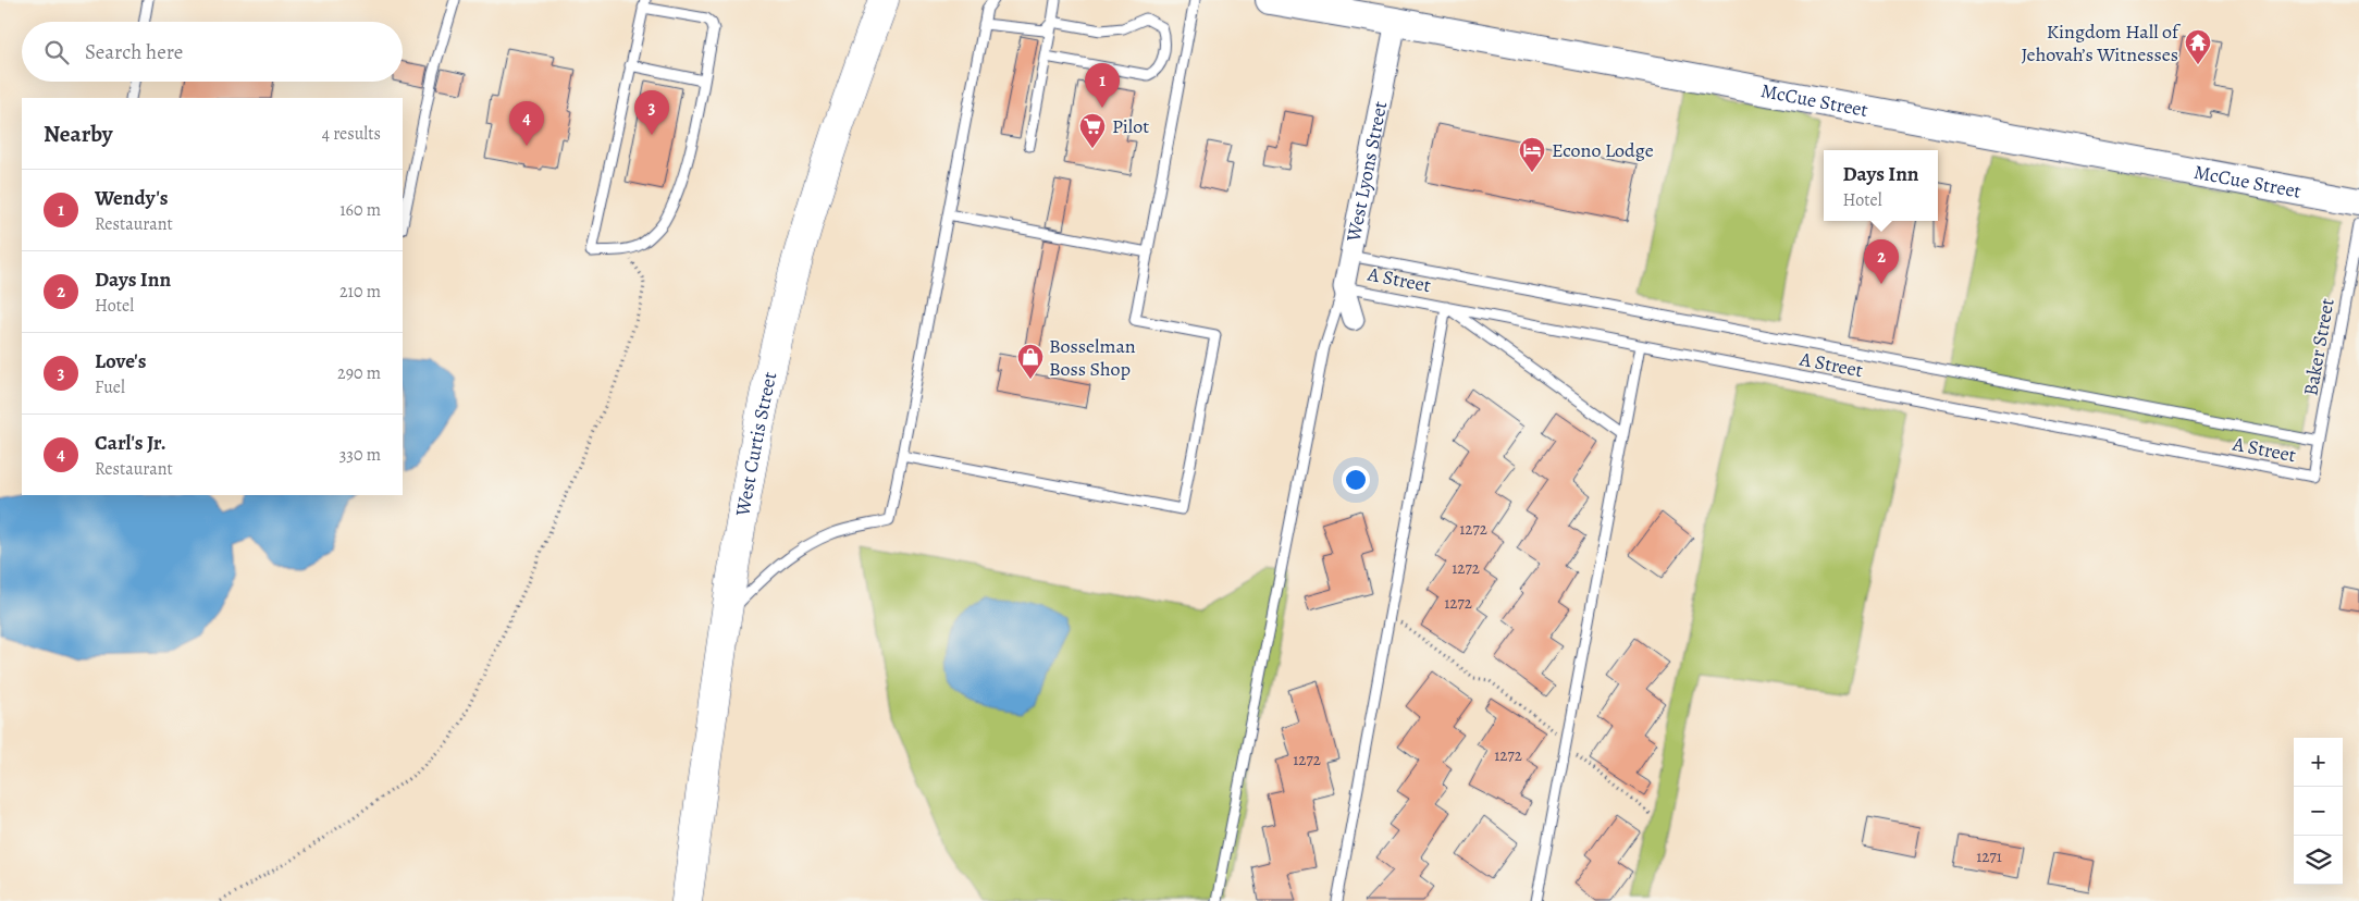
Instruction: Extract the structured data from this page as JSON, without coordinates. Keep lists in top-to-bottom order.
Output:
{
  "streets": {
    "main road": ["McCue Street", "West Curtis Street"],
    "street": ["West Lyons Street"],
    "lane": ["A Street", "Baker Street"]
  },
  "crossings": [
    ["McCue Street", "West Lyons Street"],
    ["West Lyons Street", "A Street"],
    ["A Street", "Baker Street"]
  ],
  "places": {
    "temple": ["Kingdom Hall of Jehovah’s Witnesses"],
    "supermarket": ["Pilot"],
    "hotel": ["Econo Lodge"],
    "shop": ["Bosselman Boss Shop"]
  },
  "house_numbers": [
    "1272",
    "1272",
    "1272",
    "1272",
    "1272",
    "1271"
  ],
  "page": {
    "search": "Search here",
    "pins": [
      "1",
      "3",
      "4",
      "2"
    ],
    "heading": ["Nearby", "4 results"],
    "popup": ["Days Inn", "Hotel"],
    "list": [
      {
        "mark": "1",
        "name": "Wendy's",
        "note": "Restaurant",
        "value": "160 m"
      },
      {
        "mark": "2",
        "name": "Days Inn",
        "note": "Hotel",
        "value": "210 m"
      },
      {
        "mark": "3",
        "name": "Love's",
        "note": "Fuel",
        "value": "290 m"
      },
      {
        "mark": "4",
        "name": "Carl's Jr.",
        "note": "Restaurant",
        "value": "330 m"
      }
    ],
    "map_buttons": ["+", "−"]
  }
}
